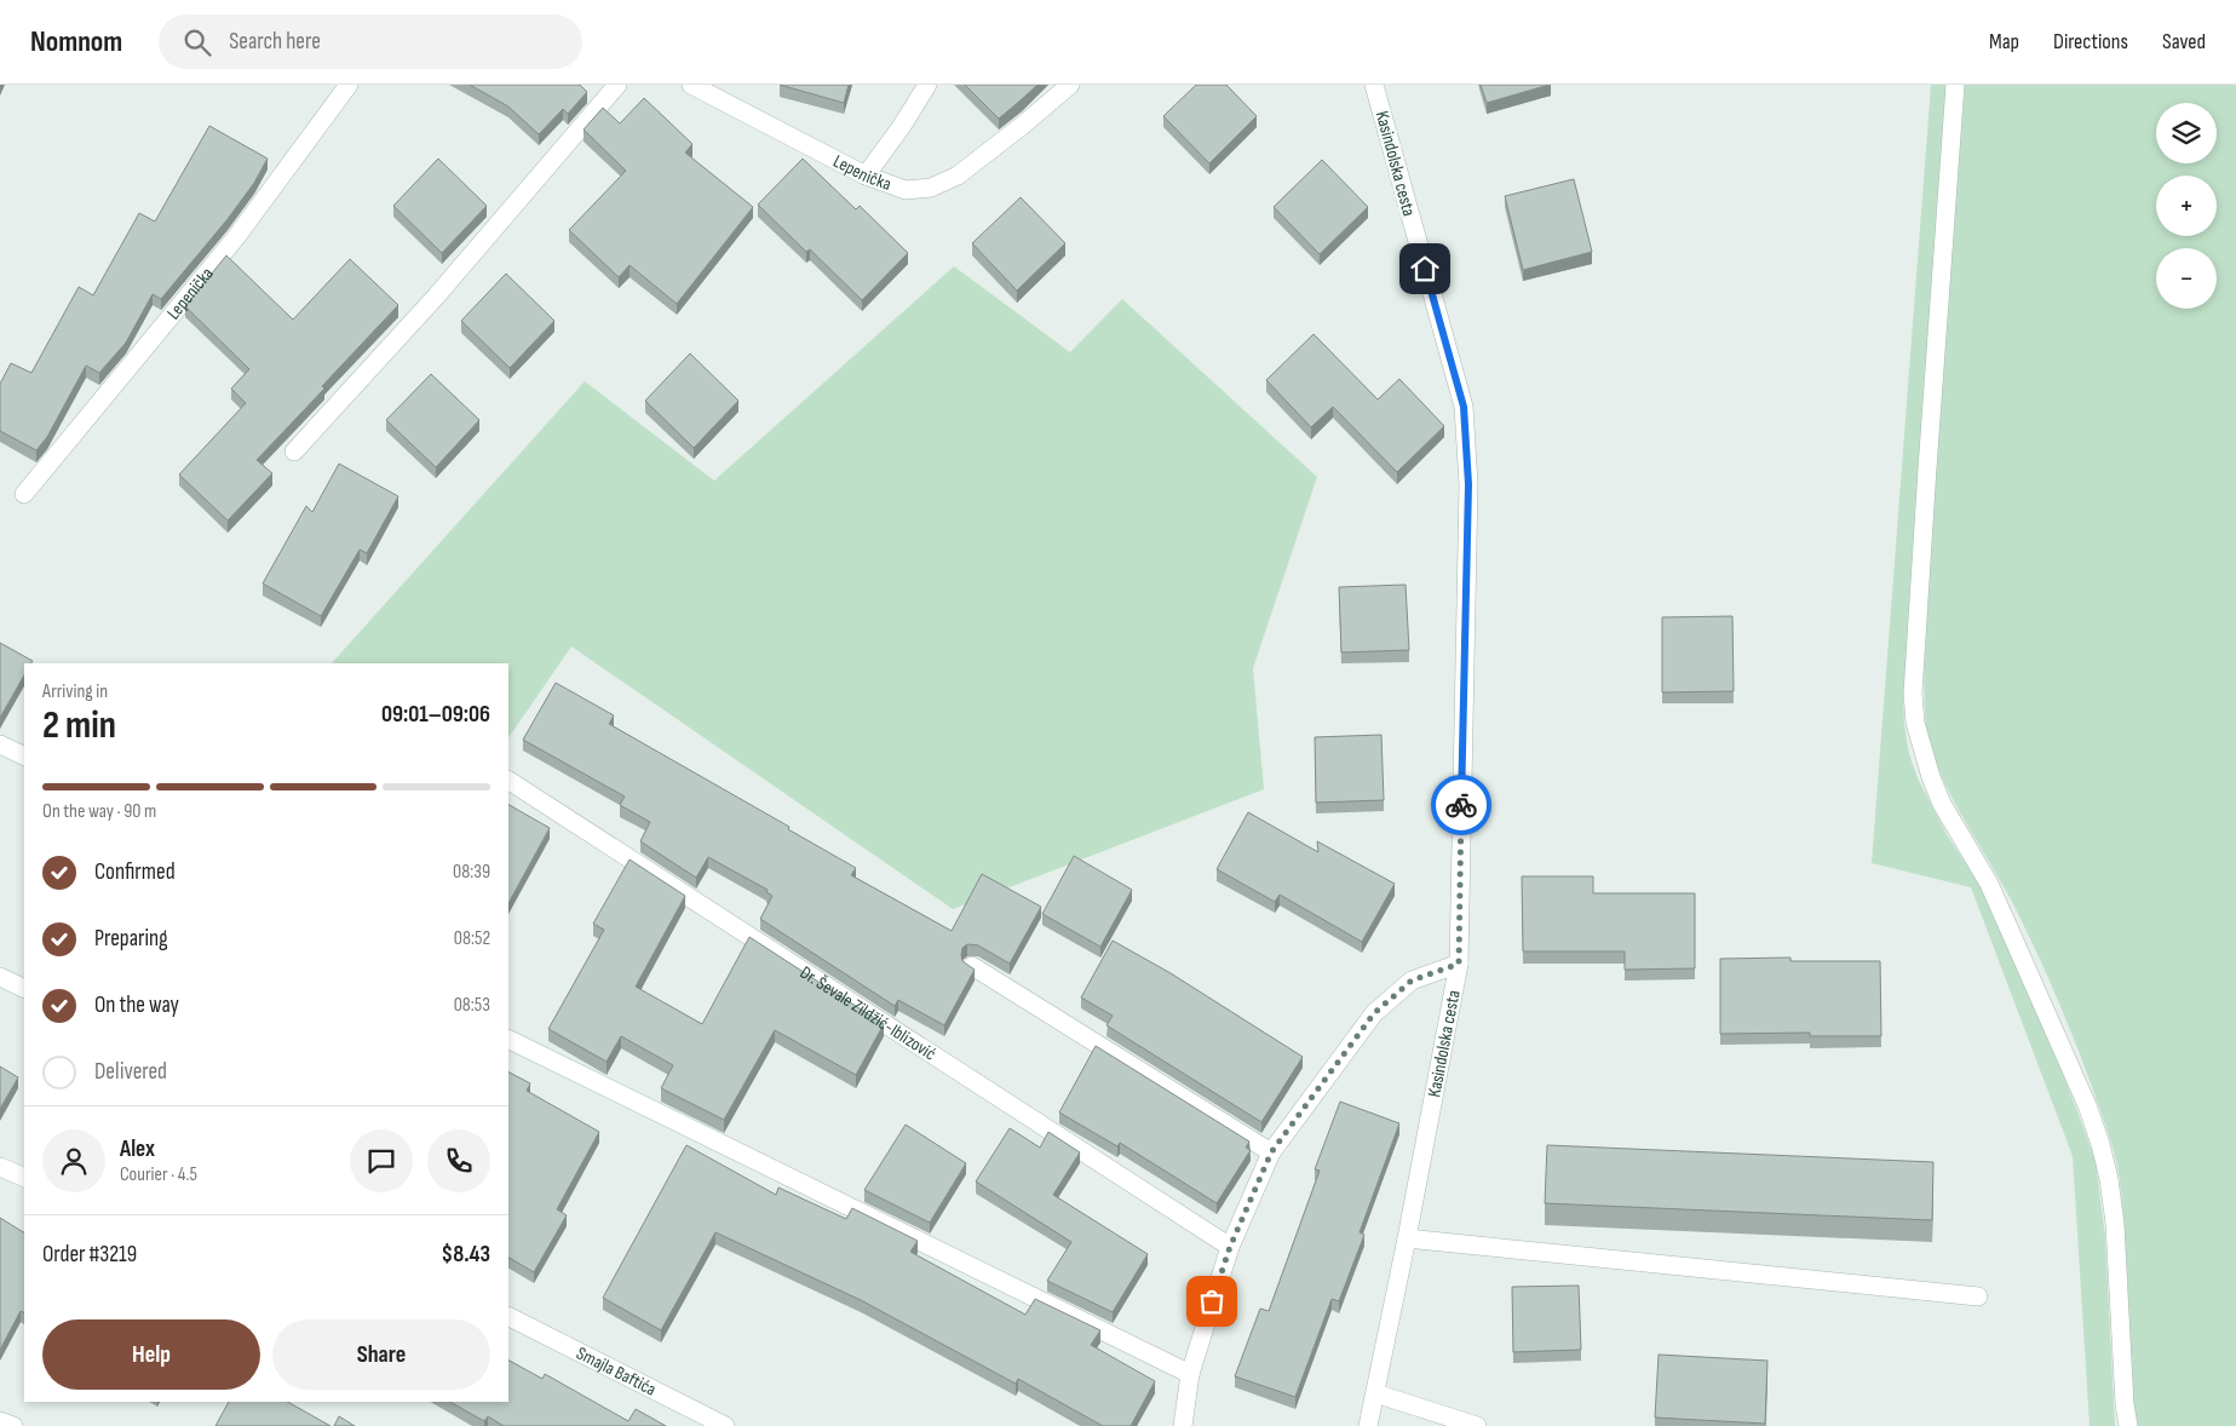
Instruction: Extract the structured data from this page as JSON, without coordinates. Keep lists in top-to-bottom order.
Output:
{
  "streets": {
    "street": [
      "Kasindolska cesta",
      "Lepenička",
      "Dr. Ševale Zildžić-Iblizović",
      "Smajla Baftića"
    ]
  },
  "page": {
    "header": "Nomnom",
    "search": "Search here",
    "nav": ["Map", "Directions", "Saved"],
    "map_buttons": ["+", "−"],
    "heading": ["2 min", "Arriving in", "09:01–09:06"],
    "panel": [
      "Alex",
      "Courier · 4.5",
      "Order #3219",
      "$8.43"
    ],
    "bar": "On the way · 90 m",
    "list": [
      ["Confirmed", "08:39"],
      ["Preparing", "08:52"],
      ["On the way", "08:53"],
      "Delivered"
    ],
    "buttons": ["Help", "Share"]
  }
}
